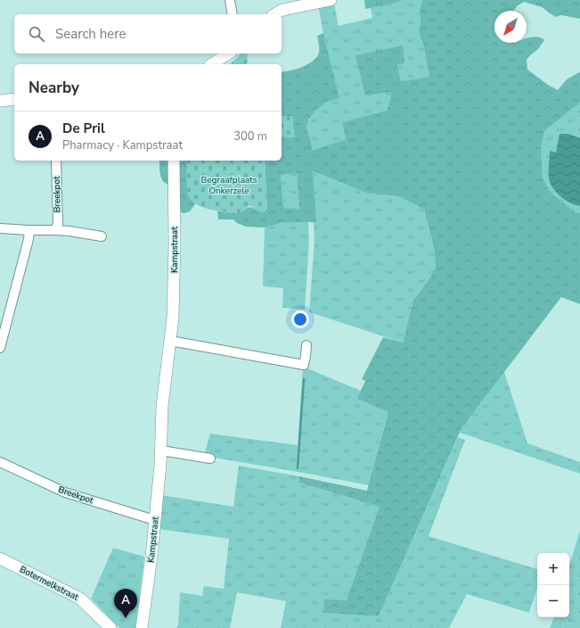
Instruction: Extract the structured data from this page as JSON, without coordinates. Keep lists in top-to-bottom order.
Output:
{
  "streets": {
    "street": ["Breekpot", "Kampstraat", "Botermelkstraat"]
  },
  "crossings": [
    ["Breekpot", "Kampstraat"]
  ],
  "parks": ["Begraafplaats Onkerzele"],
  "north": "bottom left",
  "page": {
    "search": "Search here",
    "heading": "Nearby",
    "list": [
      {
        "mark": "A",
        "name": "De Pril",
        "note": "Pharmacy · Kampstraat",
        "value": "300 m"
      }
    ],
    "map_buttons": ["+", "−"],
    "pins": "A"
  }
}
